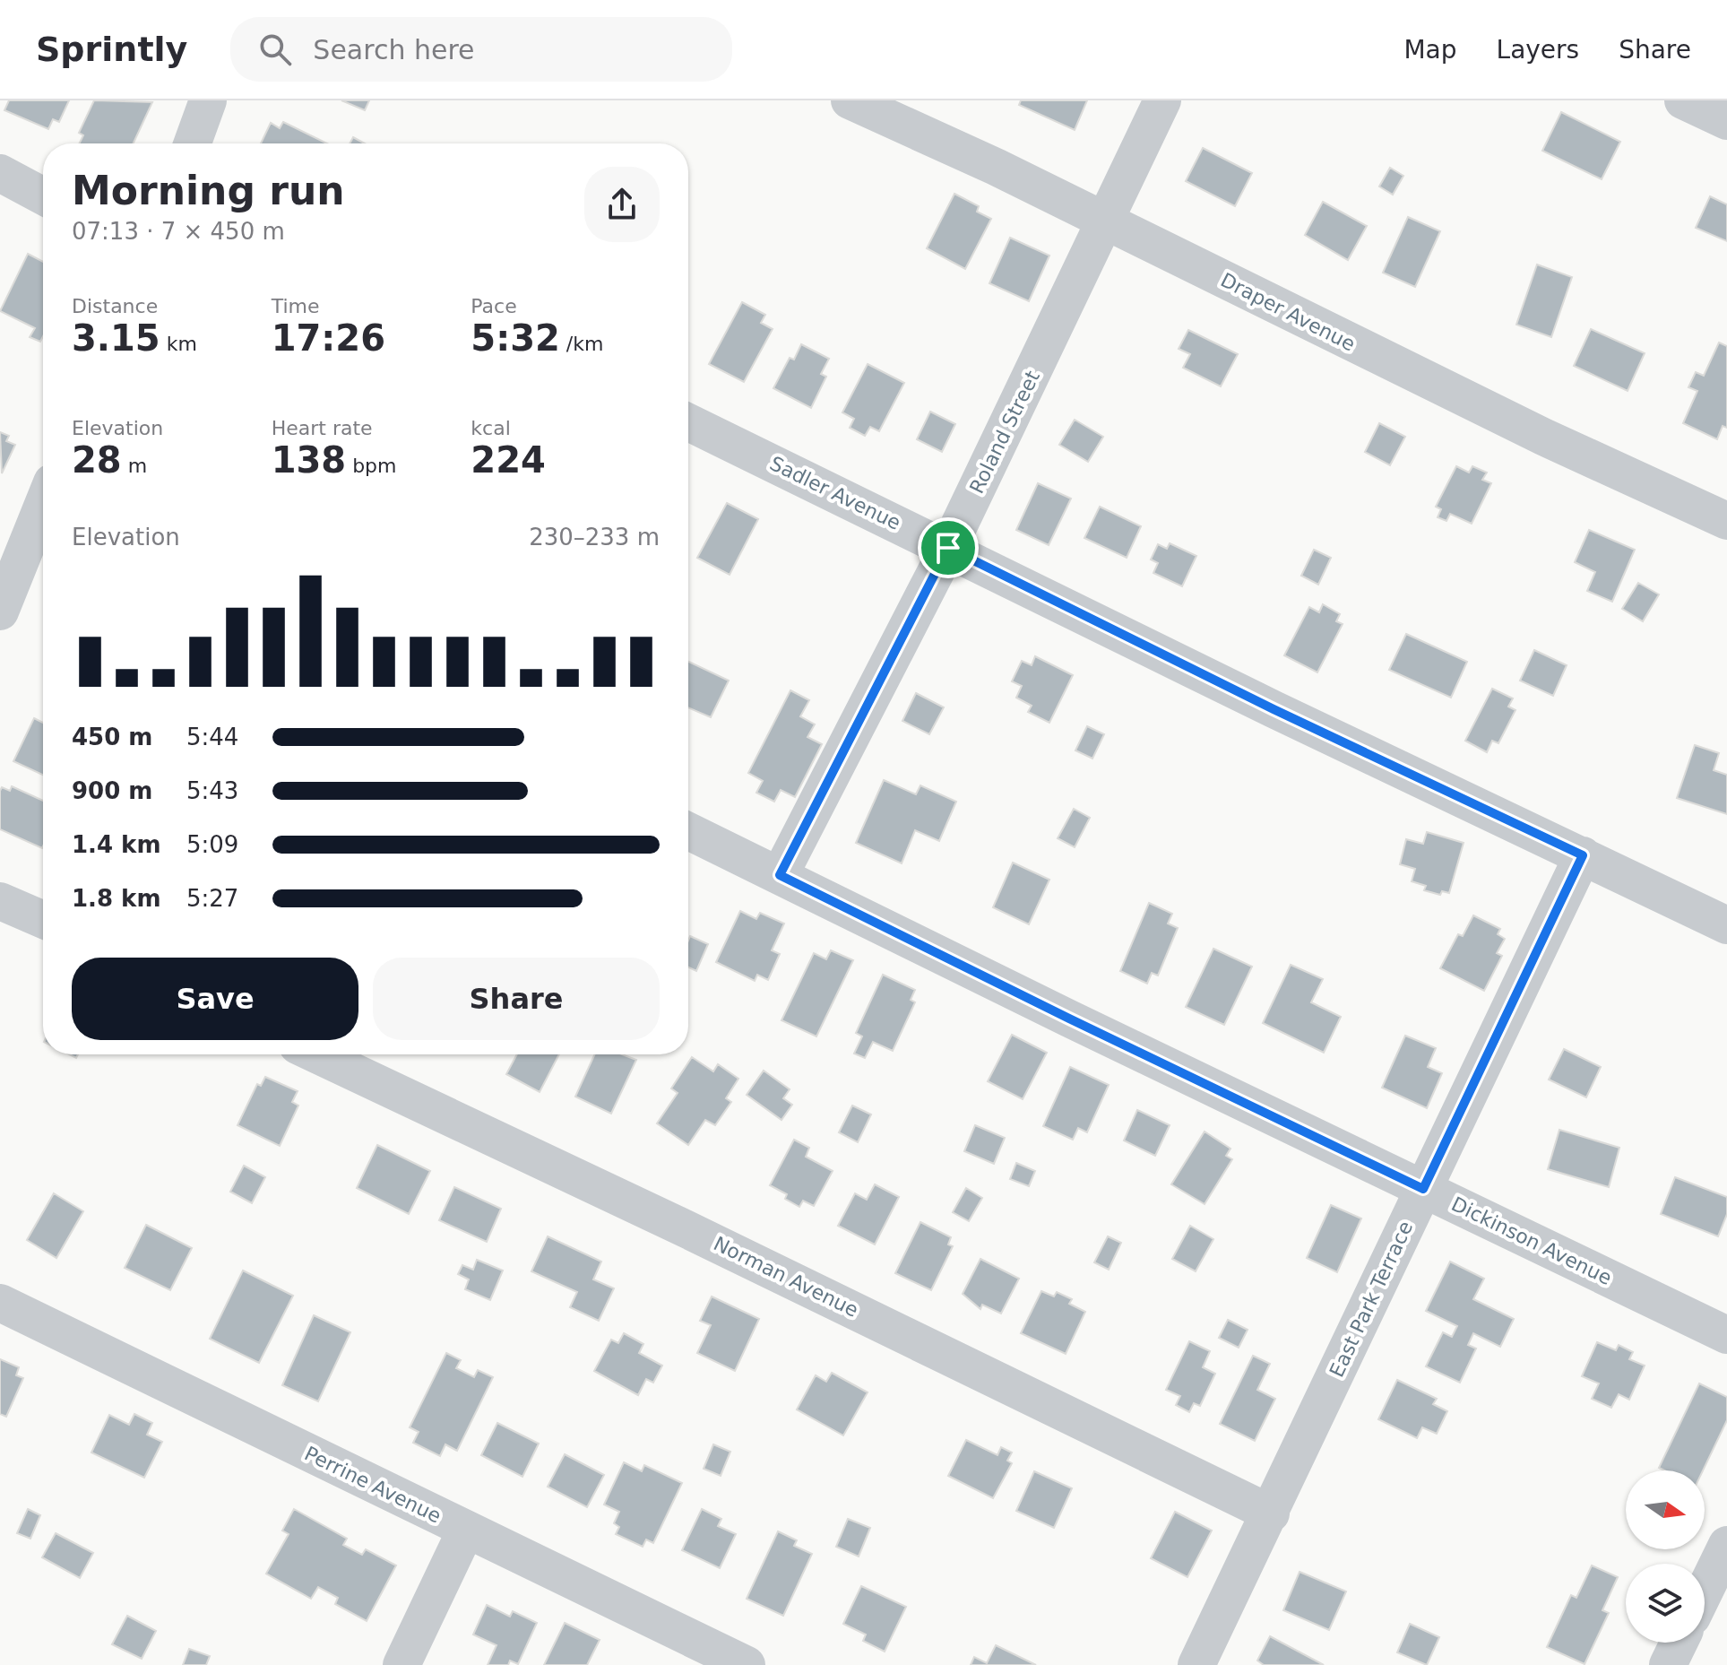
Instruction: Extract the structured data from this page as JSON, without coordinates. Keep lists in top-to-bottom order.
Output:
{
  "streets": {
    "street": [
      "Draper Avenue",
      "Roland Street",
      "Sadler Avenue",
      "Dickinson Avenue",
      "Norman Avenue",
      "East Park Terrace",
      "Perrine Avenue"
    ]
  },
  "crossings": [
    ["Draper Avenue", "Roland Street"],
    ["Roland Street", "Sadler Avenue"],
    ["Roland Street", "Dickinson Avenue"],
    ["Sadler Avenue", "East Park Terrace"],
    ["Dickinson Avenue", "East Park Terrace"],
    ["Norman Avenue", "East Park Terrace"]
  ],
  "north": "right",
  "page": {
    "header": "Sprintly",
    "search": "Search here",
    "nav": ["Map", "Layers", "Share"],
    "heading": ["Morning run", "07:13 · 7 × 450 m"],
    "stats": [
      ["Distance", "3.15 km"],
      ["Time", "17:26"],
      ["Pace", "5:32 /km"],
      ["Elevation", "28 m"],
      ["Heart rate", "138 bpm"],
      ["kcal", "224"]
    ],
    "chart": ["Elevation", "230–233 m"],
    "list": [
      {
        "name": "450 m",
        "note": "5:44"
      },
      {
        "name": "900 m",
        "note": "5:43"
      },
      {
        "name": "1.4 km",
        "note": "5:09"
      },
      {
        "name": "1.8 km",
        "note": "5:27"
      }
    ],
    "buttons": ["Save", "Share"]
  }
}
